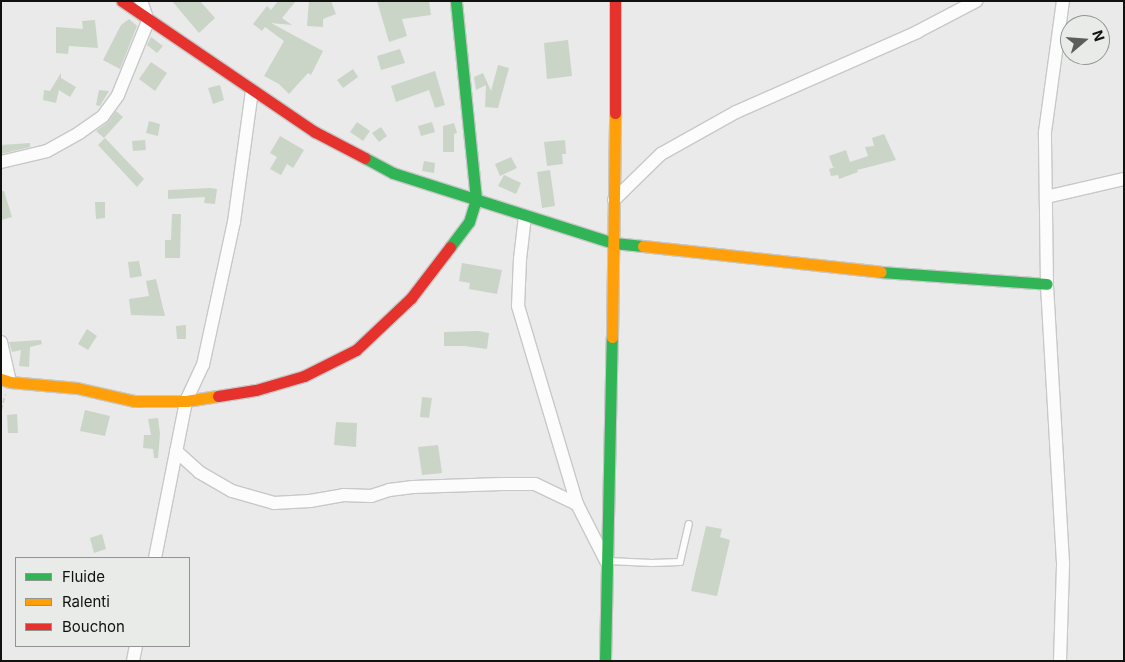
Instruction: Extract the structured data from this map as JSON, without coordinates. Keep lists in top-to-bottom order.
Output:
{
  "legend": ["Fluide", "Ralenti", "Bouchon"],
  "north": "right"
}
